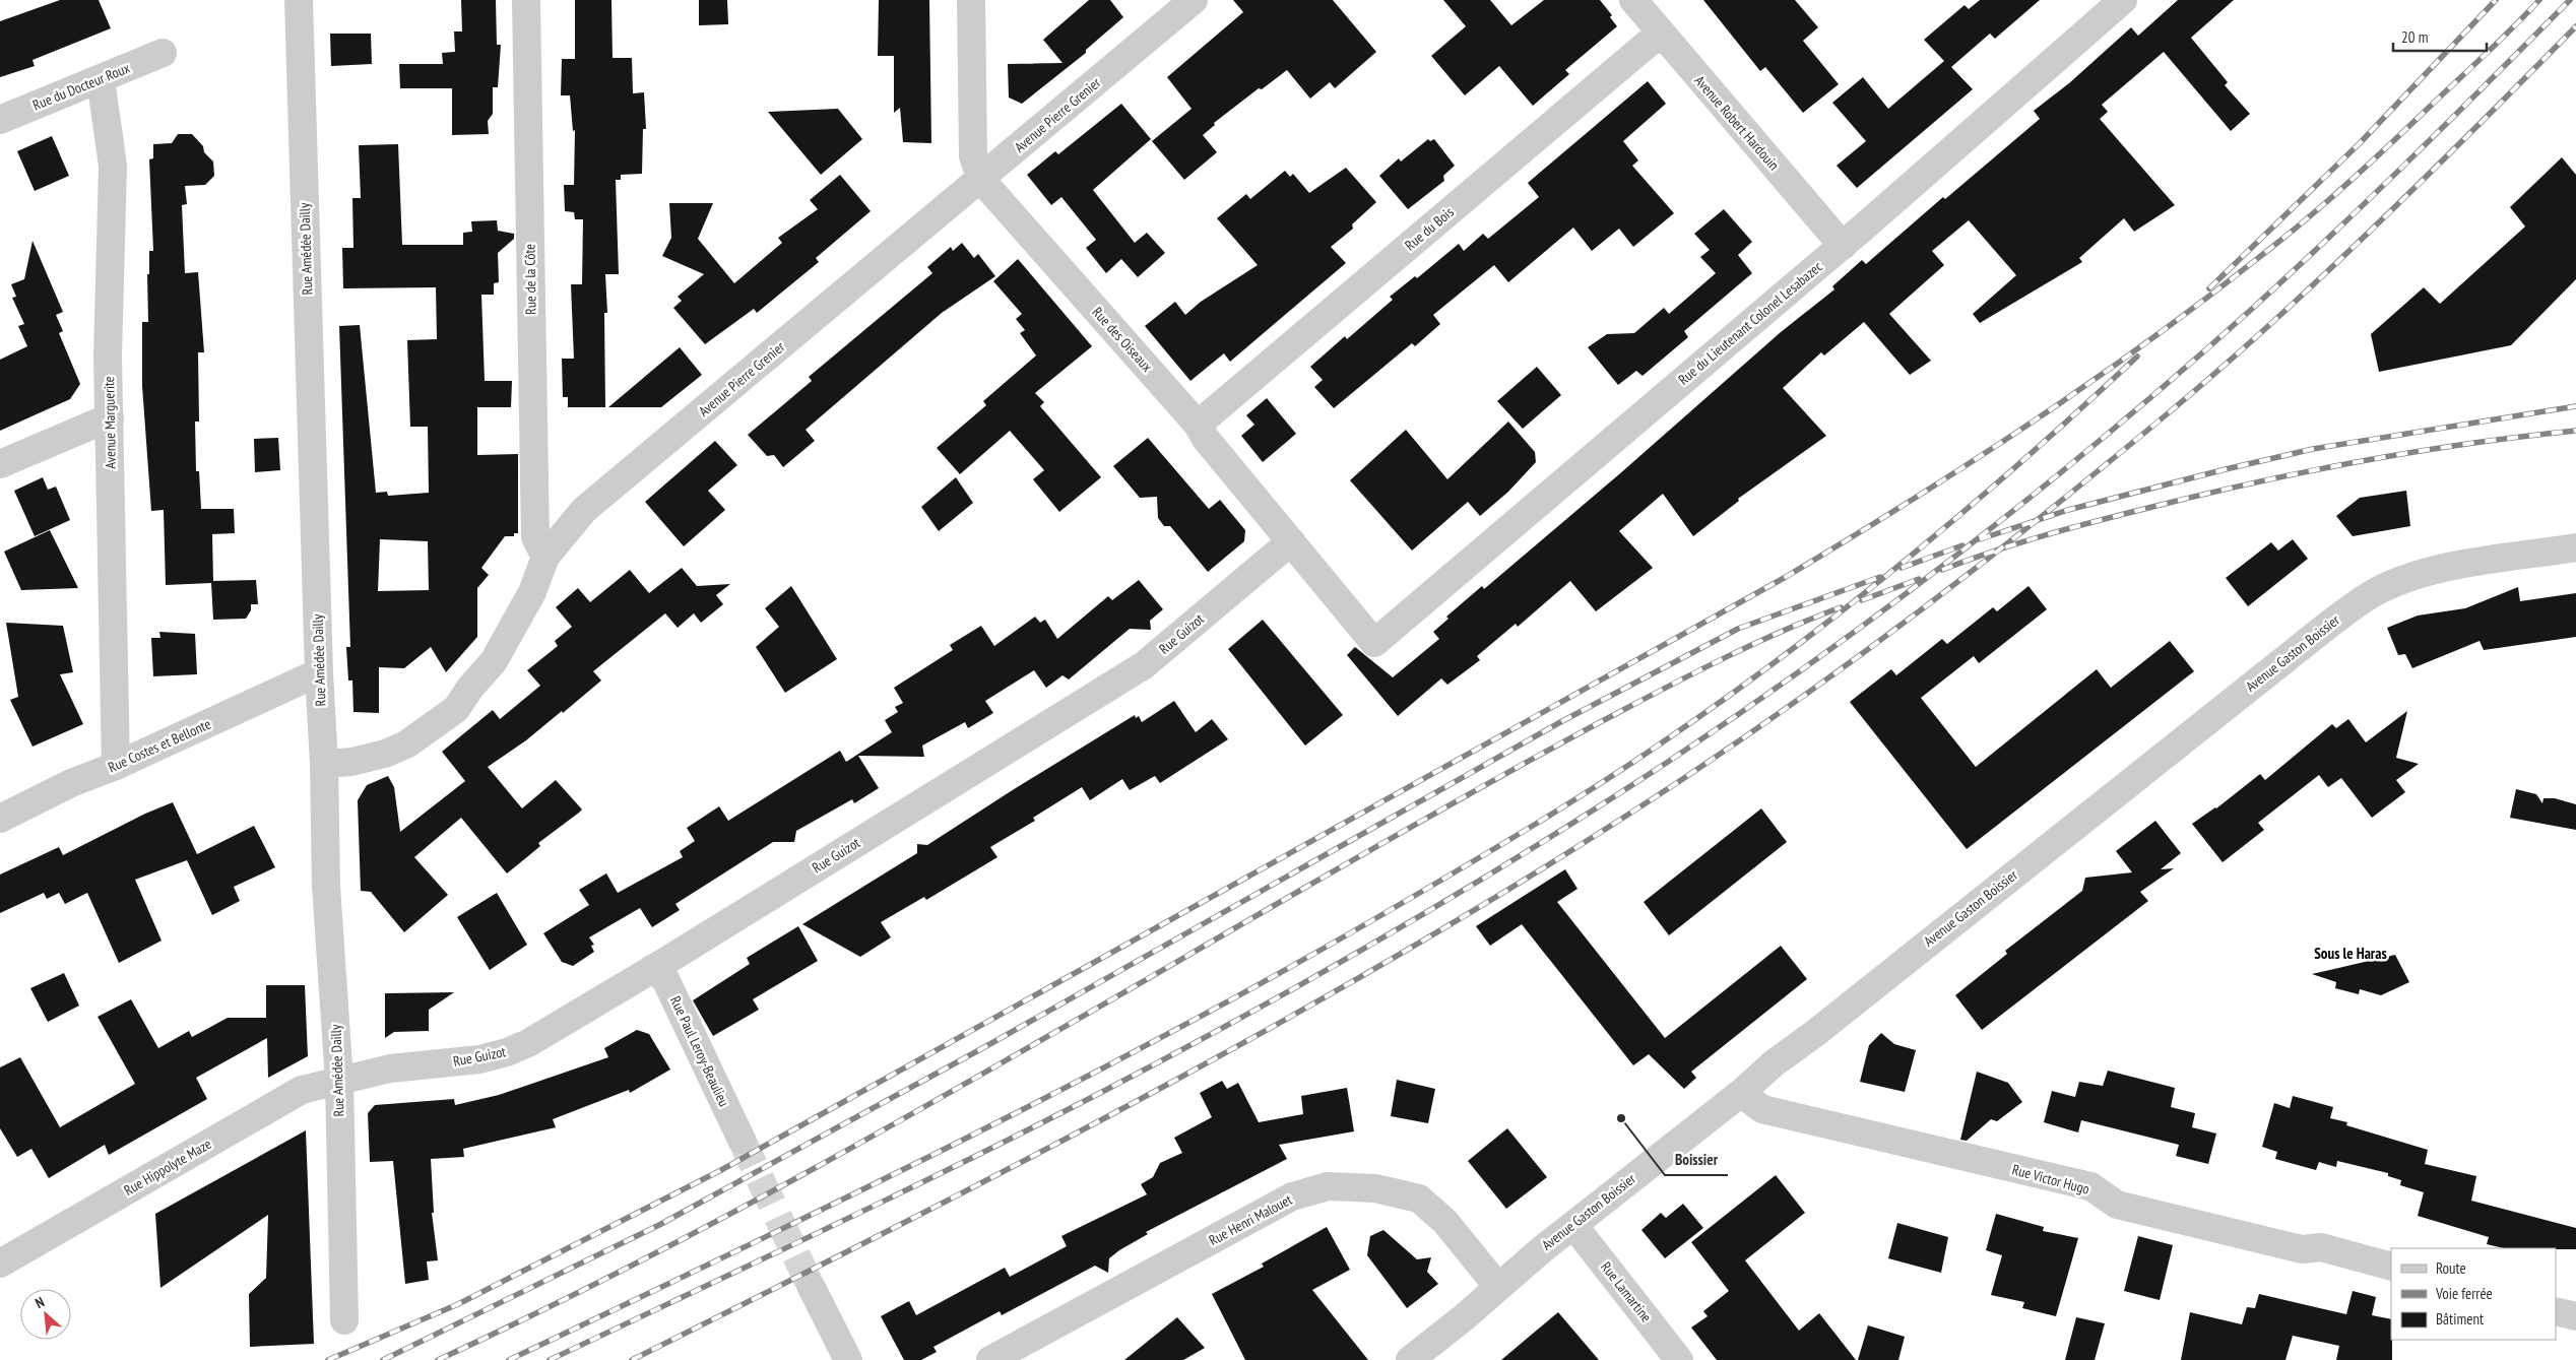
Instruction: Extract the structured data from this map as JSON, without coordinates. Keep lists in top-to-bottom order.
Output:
{
  "streets": {
    "street": [
      "Rue du Docteur Roux",
      "Avenue Pierre Grenier",
      "Avenue Robert Hardouin",
      "Rue du Bois",
      "Rue Amédée Dailly",
      "Rue de la Côte",
      "Rue du Lieutenant Colonel Lesabazec",
      "Rue des Oiseaux",
      "Avenue Marguerite",
      "Rue Guizot",
      "Avenue Gaston Boissier",
      "Rue Costes et Bellonte",
      "Rue Paul Leroy-Beaulieu",
      "Rue Hippolyte Maze",
      "Rue Victor Hugo",
      "Rue Henri Malouet",
      "Rue Lamartine"
    ]
  },
  "crossings": [
    ["Rue du Docteur Roux", "Avenue Marguerite"],
    ["Avenue Pierre Grenier", "Rue Amédée Dailly"],
    ["Avenue Pierre Grenier", "Rue de la Côte"],
    ["Avenue Pierre Grenier", "Rue des Oiseaux"],
    ["Avenue Robert Hardouin", "Rue du Bois"],
    ["Avenue Robert Hardouin", "Rue du Lieutenant Colonel Lesabazec"],
    ["Rue du Bois", "Rue des Oiseaux"],
    ["Rue Amédée Dailly", "Rue Guizot"],
    ["Rue Amédée Dailly", "Rue Costes et Bellonte"],
    ["Rue Amédée Dailly", "Rue Hippolyte Maze"],
    ["Rue du Lieutenant Colonel Lesabazec", "Rue des Oiseaux"],
    ["Rue des Oiseaux", "Rue Guizot"],
    ["Avenue Marguerite", "Rue Costes et Bellonte"],
    ["Rue Guizot", "Rue Paul Leroy-Beaulieu"],
    ["Rue Guizot", "Rue Hippolyte Maze"],
    ["Avenue Gaston Boissier", "Rue Victor Hugo"],
    ["Avenue Gaston Boissier", "Rue Henri Malouet"],
    ["Avenue Gaston Boissier", "Rue Lamartine"]
  ],
  "districts": ["Sous le Haras"],
  "places": ["Boissier"],
  "legend": ["Route", "Voie ferrée", "Bâtiment"],
  "scale_bar": "20 m",
  "north": "top left"
}
